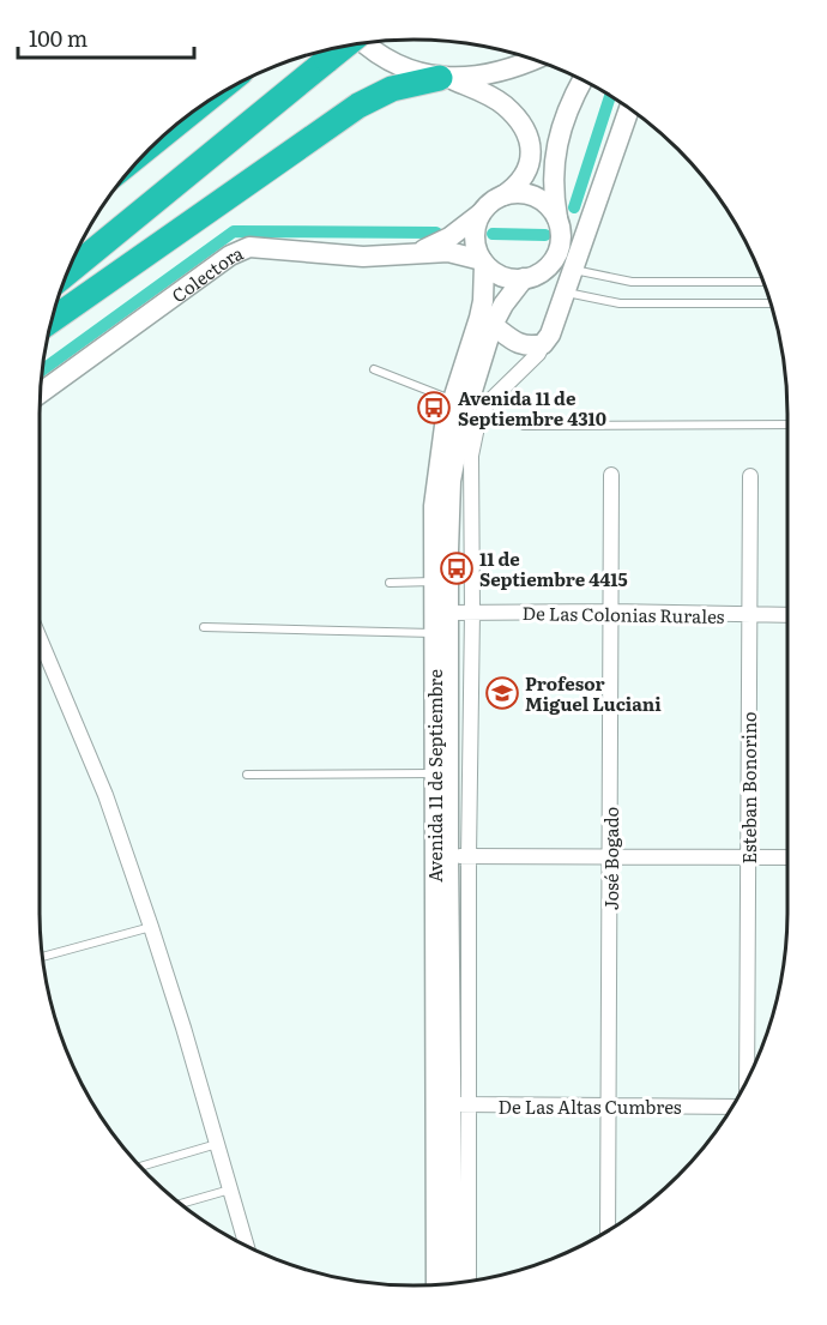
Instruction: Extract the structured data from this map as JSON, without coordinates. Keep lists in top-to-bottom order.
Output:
{
  "streets": {
    "main road": ["Colectora", "Avenida 11 de Septiembre"],
    "street": [
      "De Las Colonias Rurales",
      "Esteban Bonorino",
      "José Bogado",
      "De Las Altas Cumbres"
    ]
  },
  "crossings": [
    ["Colectora", "Avenida 11 de Septiembre"],
    ["De Las Colonias Rurales", "Avenida 11 de Septiembre"],
    ["De Las Colonias Rurales", "Esteban Bonorino"],
    ["De Las Colonias Rurales", "José Bogado"],
    ["Avenida 11 de Septiembre", "De Las Altas Cumbres"],
    ["José Bogado", "De Las Altas Cumbres"]
  ],
  "places": {
    "bus stop": ["Avenida 11 de Septiembre 4310", "11 de Septiembre 4415"],
    "school or university": ["Profesor Miguel Luciani"]
  },
  "scale_bar": "100 m"
}
